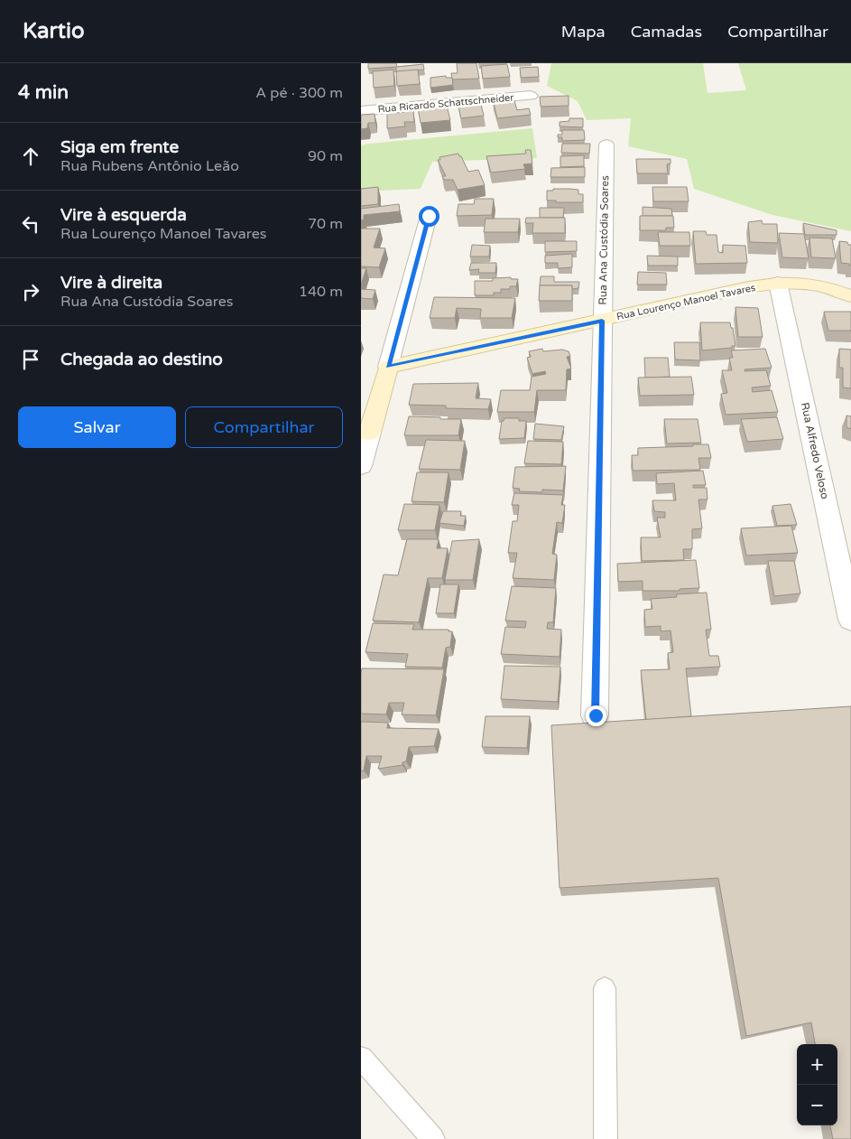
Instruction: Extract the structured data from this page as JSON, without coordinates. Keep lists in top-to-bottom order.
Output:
{
  "streets": {
    "street": [
      "Rua Ricardo Schattschneider",
      "Rua Ana Custódia Soares",
      "Rua Lourenço Manoel Tavares",
      "Rua Alfredo Veloso"
    ]
  },
  "crossings": [
    ["Rua Ana Custódia Soares", "Rua Lourenço Manoel Tavares"],
    ["Rua Lourenço Manoel Tavares", "Rua Alfredo Veloso"]
  ],
  "page": {
    "header": "Kartio",
    "nav": ["Mapa", "Camadas", "Compartilhar"],
    "heading": ["4 min", "A pé · 300 m"],
    "list": [
      ["Siga em frente", "Rua Rubens Antônio Leão", "90 m"],
      ["Vire à esquerda", "Rua Lourenço Manoel Tavares", "70 m"],
      ["Vire à direita", "Rua Ana Custódia Soares", "140 m"],
      "Chegada ao destino"
    ],
    "buttons": ["Salvar", "Compartilhar"],
    "map_buttons": ["+", "−"]
  }
}
